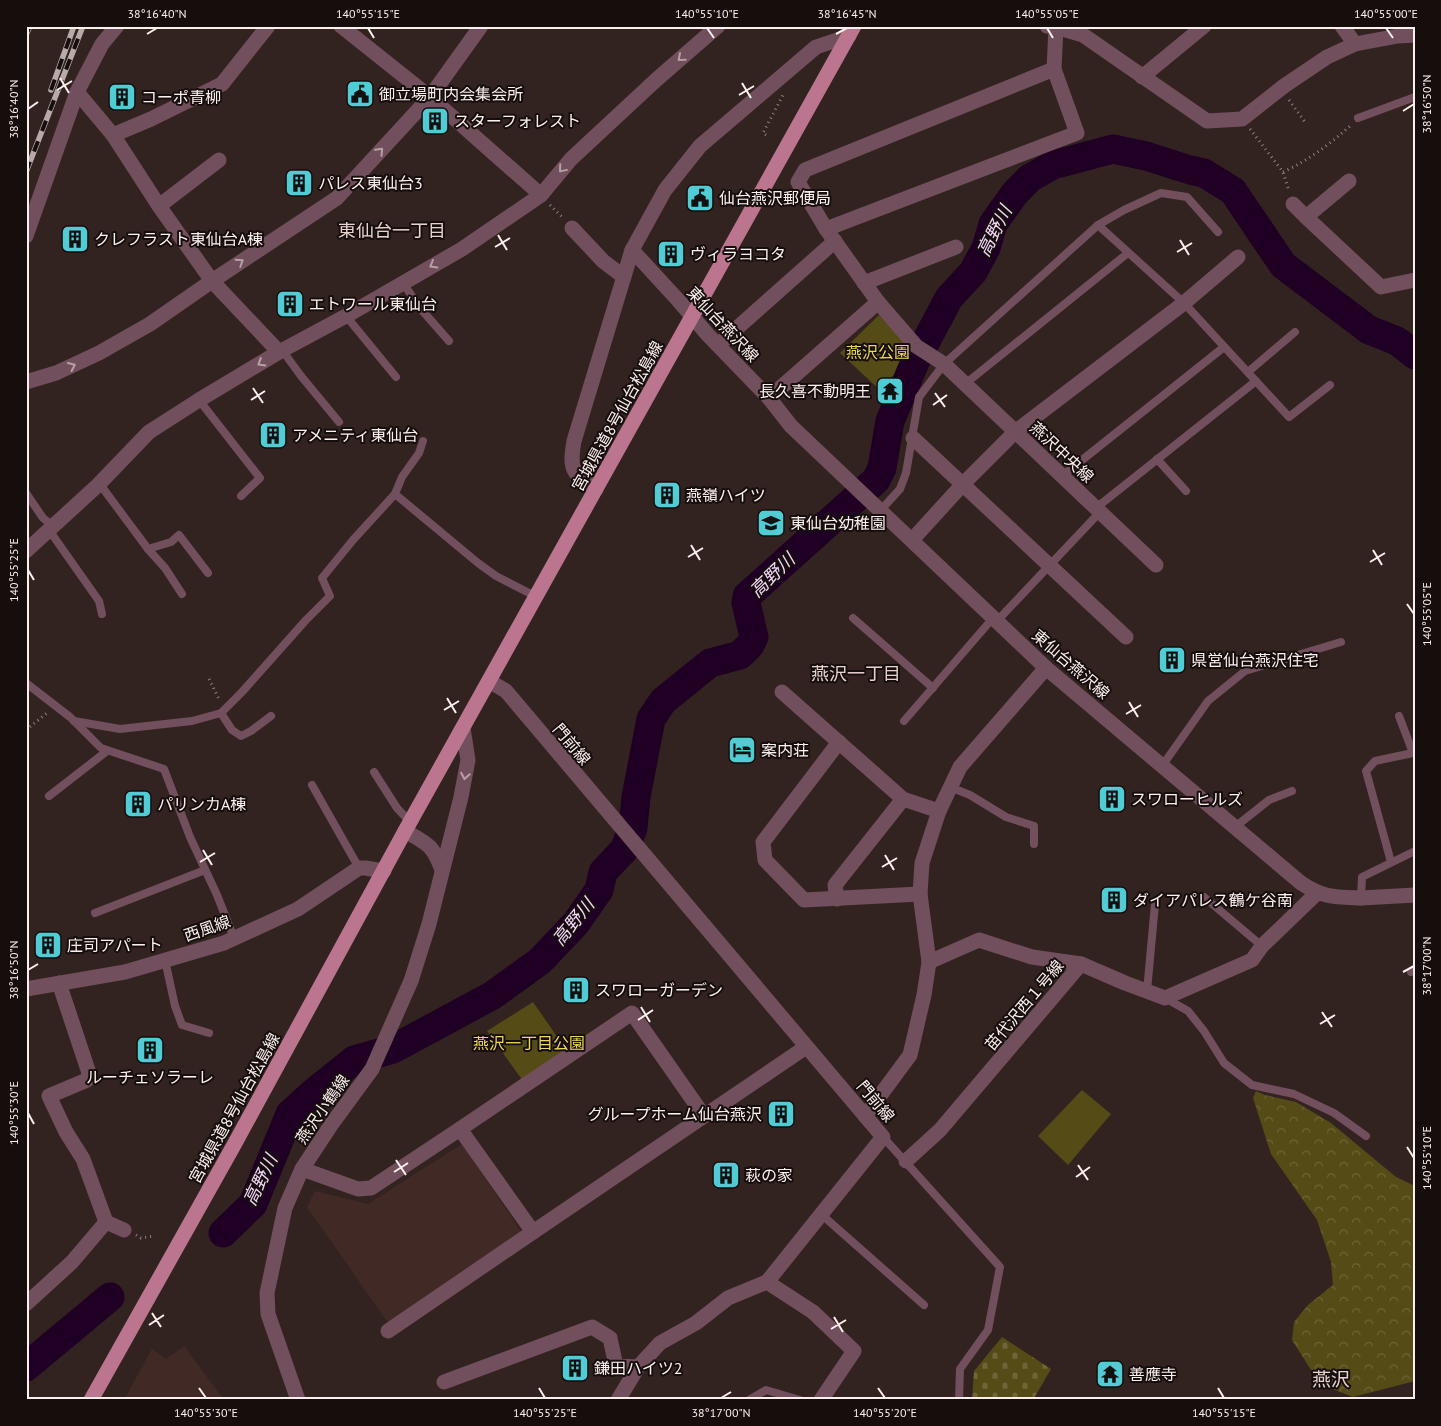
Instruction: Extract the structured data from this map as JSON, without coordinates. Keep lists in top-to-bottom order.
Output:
{
  "streets": {
    "main road": ["宮城県道8号仙台松島線"],
    "street": [
      "東仙台燕沢線",
      "燕沢中央線",
      "門前線",
      "西風線",
      "苗代沢西１号線",
      "燕沢小鶴線"
    ]
  },
  "crossings": [
    ["東仙台燕沢線", "宮城県道8号仙台松島線"],
    ["宮城県道8号仙台松島線", "門前線"]
  ],
  "districts": ["東仙台一丁目", "燕沢一丁目", "燕沢"],
  "water": ["高野川"],
  "parks": ["燕沢公園", "燕沢一丁目公園"],
  "places": {
    "public building": ["御立場町内会集会所", "仙台燕沢郵便局"],
    "building": [
      "コーポ青柳",
      "スターフォレスト",
      "パレス東仙台3",
      "クレフラスト東仙台A棟",
      "ヴィラヨコタ",
      "エトワール東仙台",
      "アメニティ東仙台",
      "燕嶺ハイツ",
      "県営仙台燕沢住宅",
      "スワローヒルズ",
      "パリンカA棟",
      "ダイアパレス鶴ケ谷南",
      "庄司アパート",
      "スワローガーデン",
      "ルーチェソラーレ",
      "グループホーム仙台燕沢",
      "萩の家",
      "鎌田ハイツ2"
    ],
    "temple": ["長久喜不動明王", "善應寺"],
    "school or university": ["東仙台幼稚園"],
    "hotel": ["案内荘"]
  },
  "coordinates": [
    "38°16'40\"N",
    "140°55'15\"E",
    "140°55'10\"E",
    "38°16'45\"N",
    "140°55'05\"E",
    "140°55'00\"E",
    "38°16'50\"N",
    "140°55'25\"E",
    "38°17'00\"N",
    "140°55'30\"E",
    "140°55'20\"E"
  ]
}
